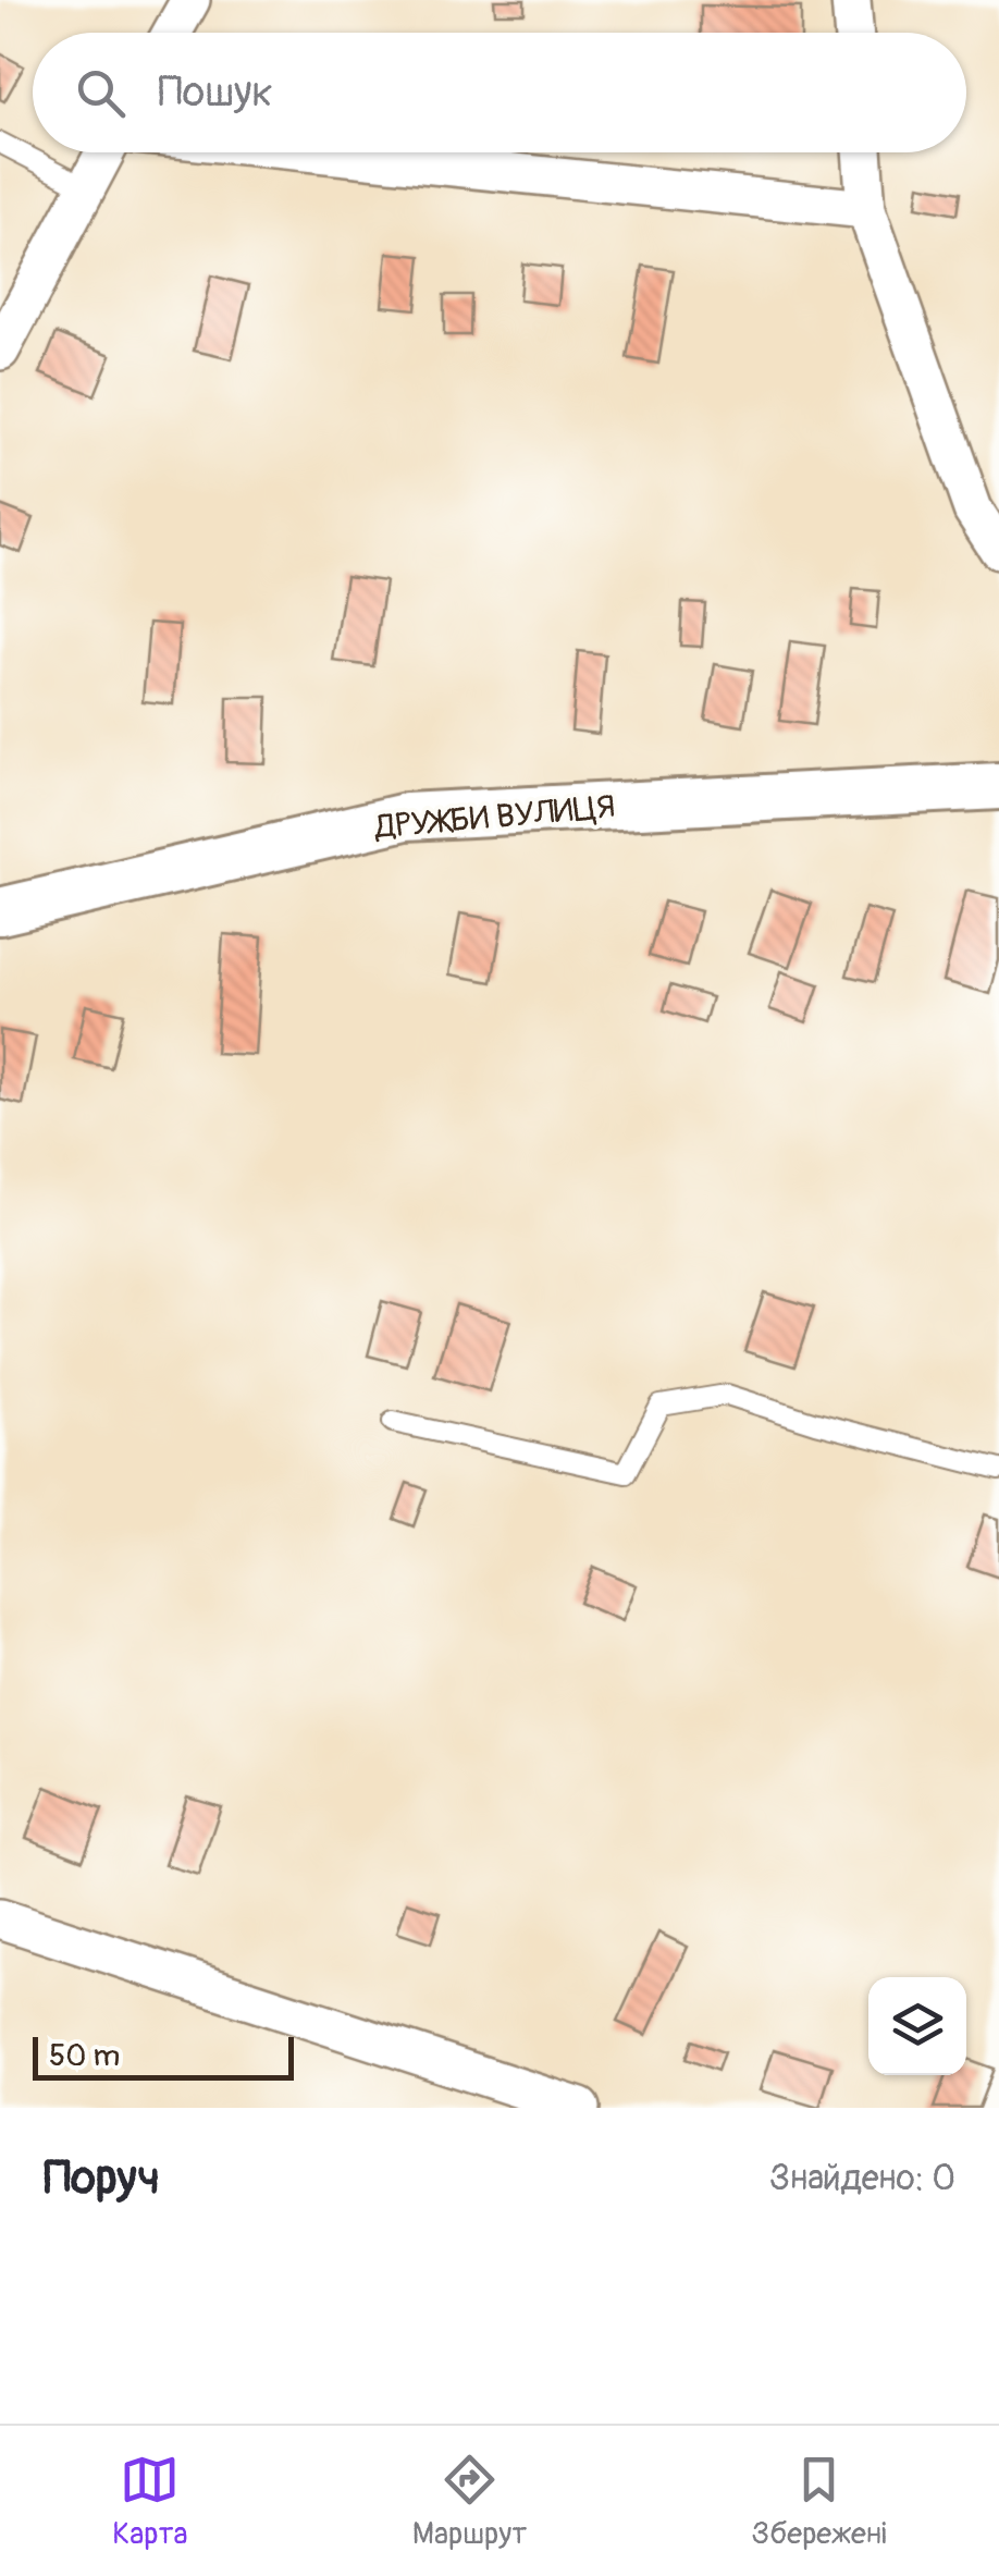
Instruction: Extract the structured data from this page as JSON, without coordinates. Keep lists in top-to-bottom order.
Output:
{
  "streets": {
    "street": ["ДРУЖБИ ВУЛИЦЯ"]
  },
  "scale_bar": "50 m",
  "page": {
    "search": "Пошук",
    "scale": "50 m",
    "heading": ["Поруч", "Знайдено: 0"],
    "nav": ["Карта", "Маршрут", "Збережені"]
  }
}
